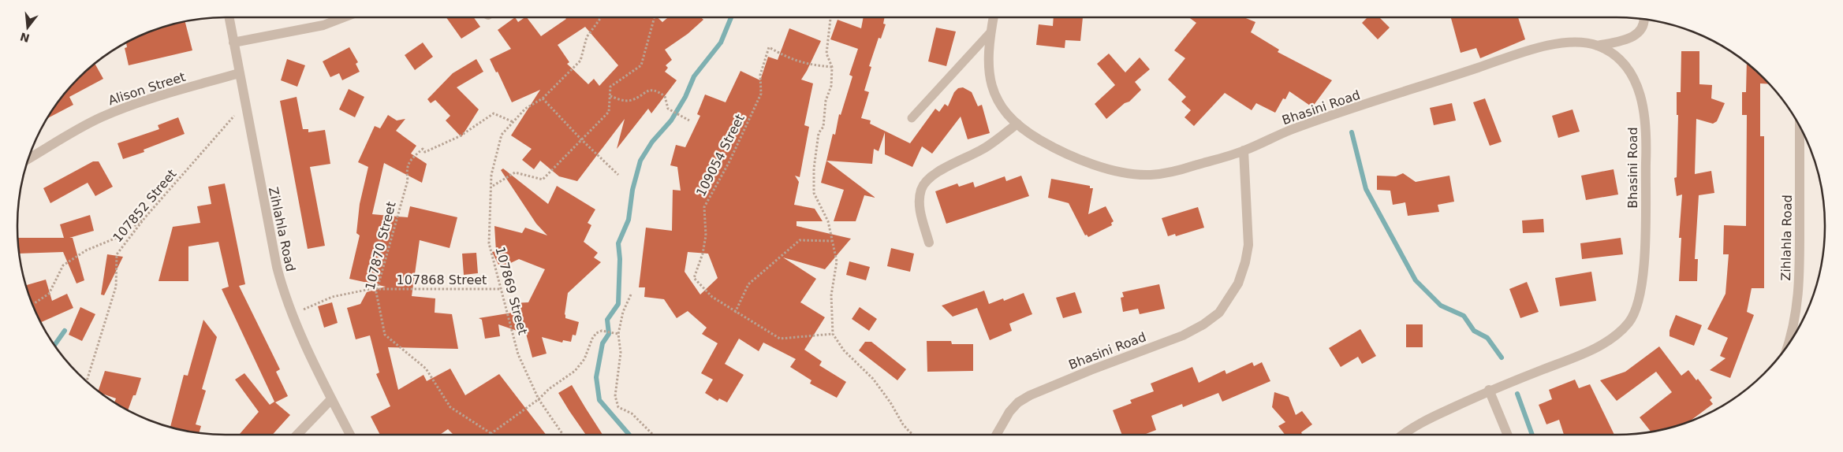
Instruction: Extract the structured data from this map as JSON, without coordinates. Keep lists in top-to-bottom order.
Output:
{
  "streets": {
    "street": ["Alison Street", "Bhasini Road", "Zihlahla Road"],
    "path": [
      "109054 Street",
      "107852 Street",
      "107870 Street",
      "107868 Street",
      "107869 Street"
    ]
  },
  "crossings": [
    ["Alison Street", "Zihlahla Road"],
    ["107852 Street", "Zihlahla Road"],
    ["Zihlahla Road", "107868 Street"],
    ["107870 Street", "107868 Street"],
    ["107870 Street", "107869 Street"],
    ["107868 Street", "107869 Street"]
  ],
  "north": "bottom"
}
